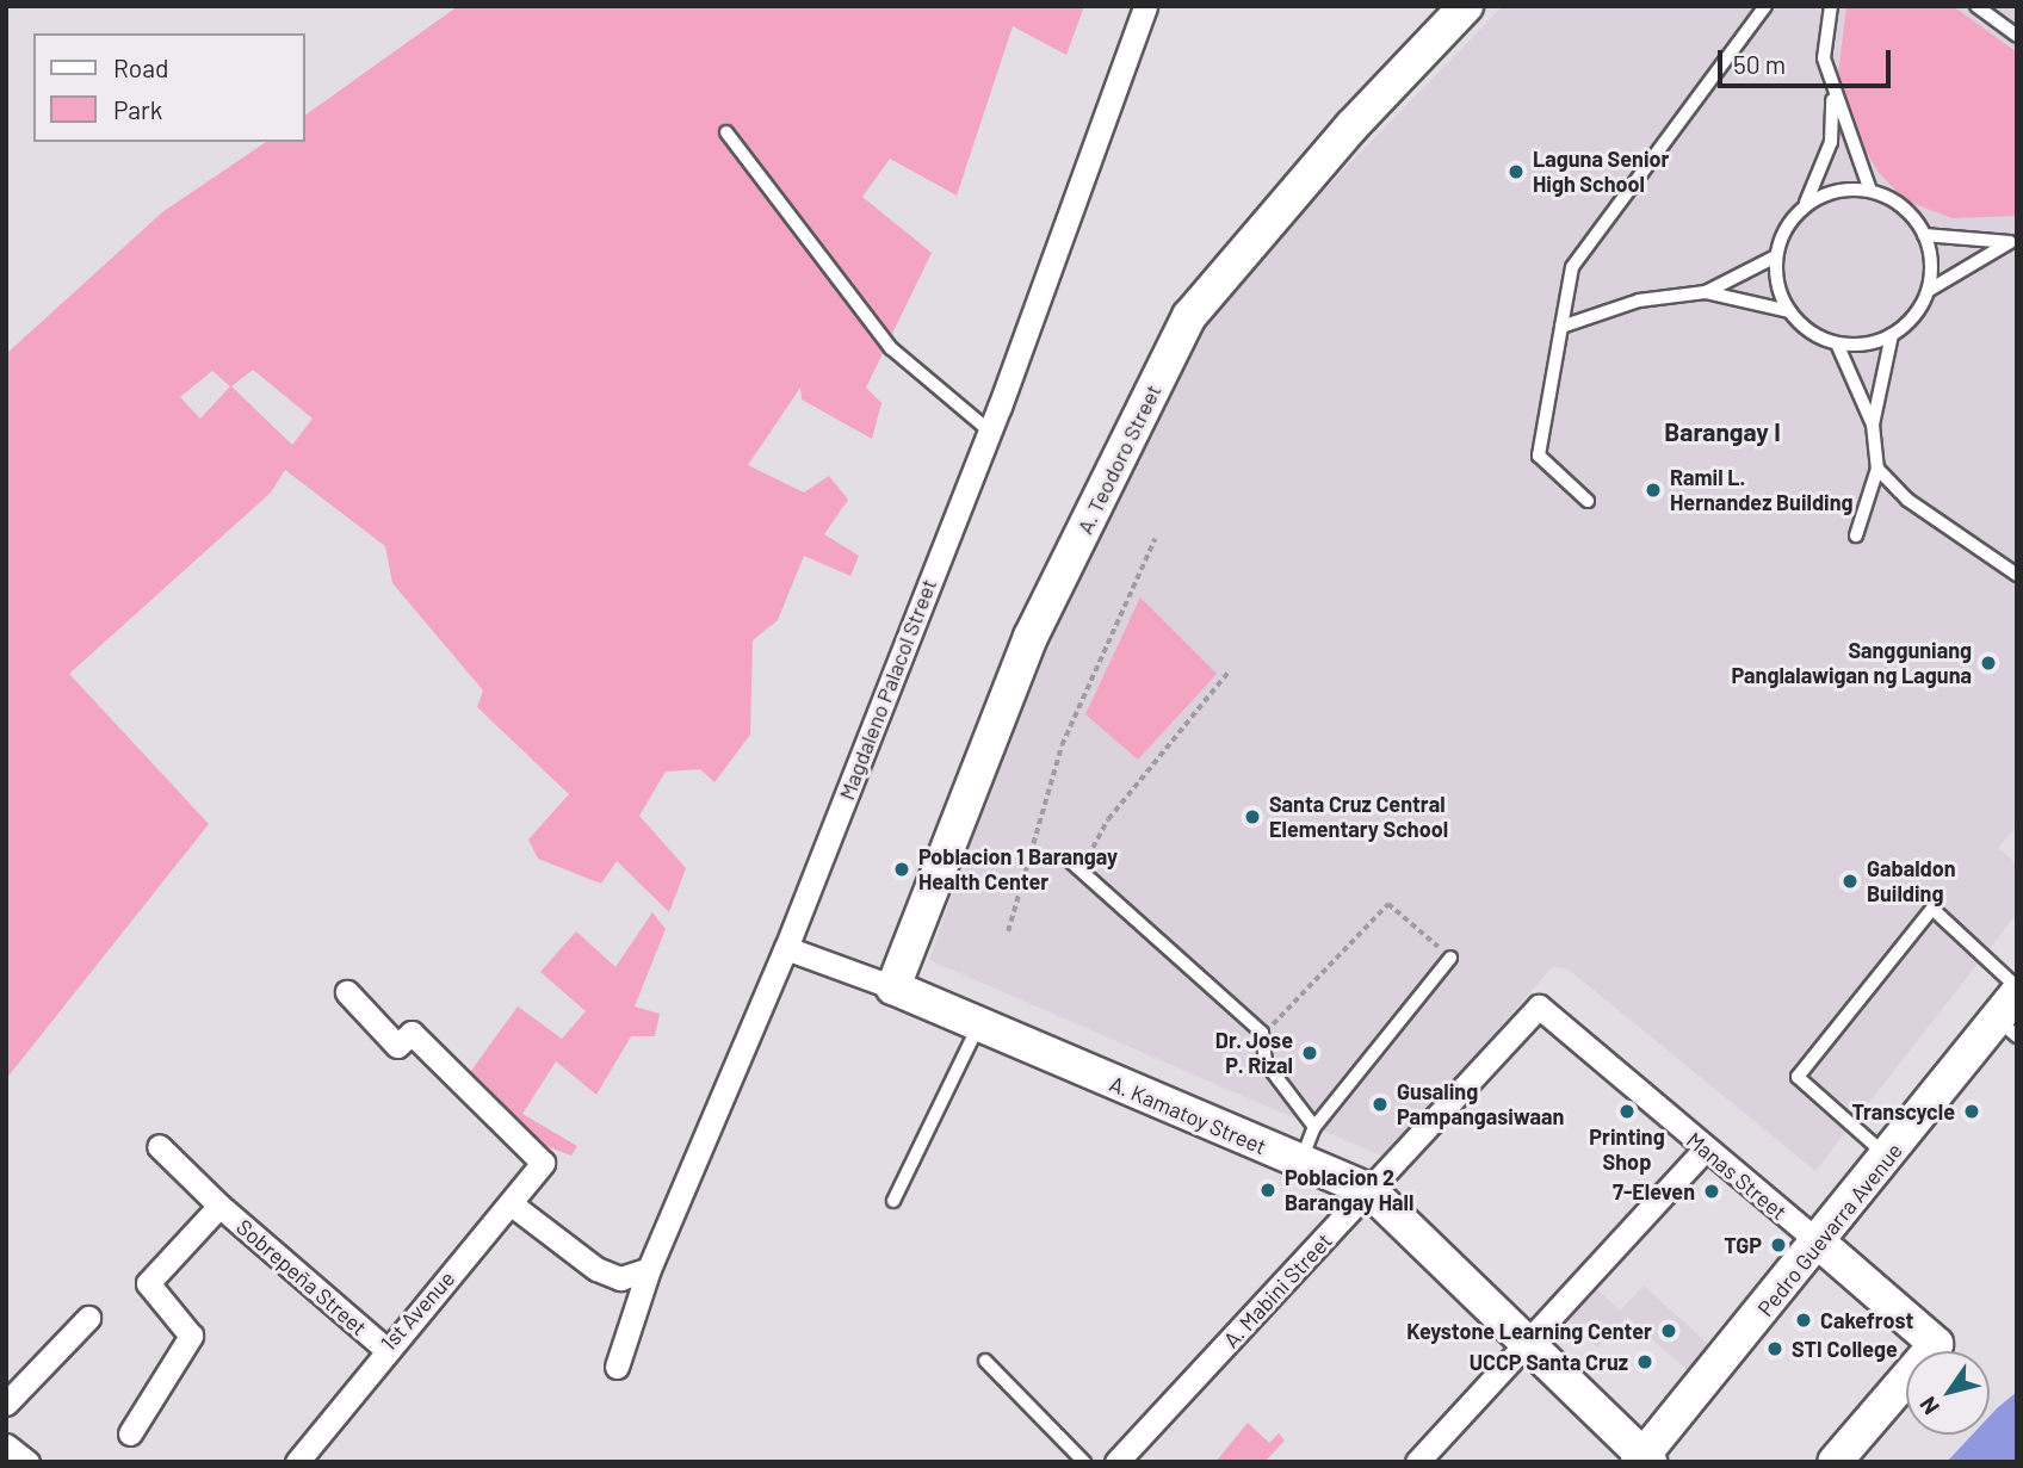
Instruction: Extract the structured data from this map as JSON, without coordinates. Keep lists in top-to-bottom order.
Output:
{
  "streets": {
    "street": [
      "A. Teodoro Street",
      "Magdaleno Palacol Street",
      "A. Kamatoy Street",
      "Manas Street",
      "Pedro Guevarra Avenue",
      "Sobrepeña Street",
      "A. Mabini Street",
      "1st Avenue"
    ]
  },
  "crossings": [
    ["A. Teodoro Street", "A. Kamatoy Street"],
    ["Magdaleno Palacol Street", "A. Kamatoy Street"],
    ["A. Kamatoy Street", "Pedro Guevarra Avenue"],
    ["A. Kamatoy Street", "A. Mabini Street"],
    ["Manas Street", "Pedro Guevarra Avenue"],
    ["Manas Street", "A. Mabini Street"],
    ["Sobrepeña Street", "1st Avenue"]
  ],
  "districts": ["Barangay I"],
  "places": [
    "Laguna Senior High School",
    "Ramil L. Hernandez Building",
    "Sangguniang Panglalawigan ng Laguna",
    "Santa Cruz Central Elementary School",
    "Poblacion 1 Barangay Health Center",
    "Gabaldon Building",
    "Dr. Jose P. Rizal",
    "Gusaling Pampangasiwaan",
    "Printing Shop",
    "Transcycle",
    "Poblacion 2 Barangay Hall",
    "7-Eleven",
    "TGP",
    "Cakefrost",
    "Keystone Learning Center",
    "STI College",
    "UCCP Santa Cruz"
  ],
  "legend": ["Road", "Park"],
  "scale_bar": "50 m",
  "north": "bottom left"
}
